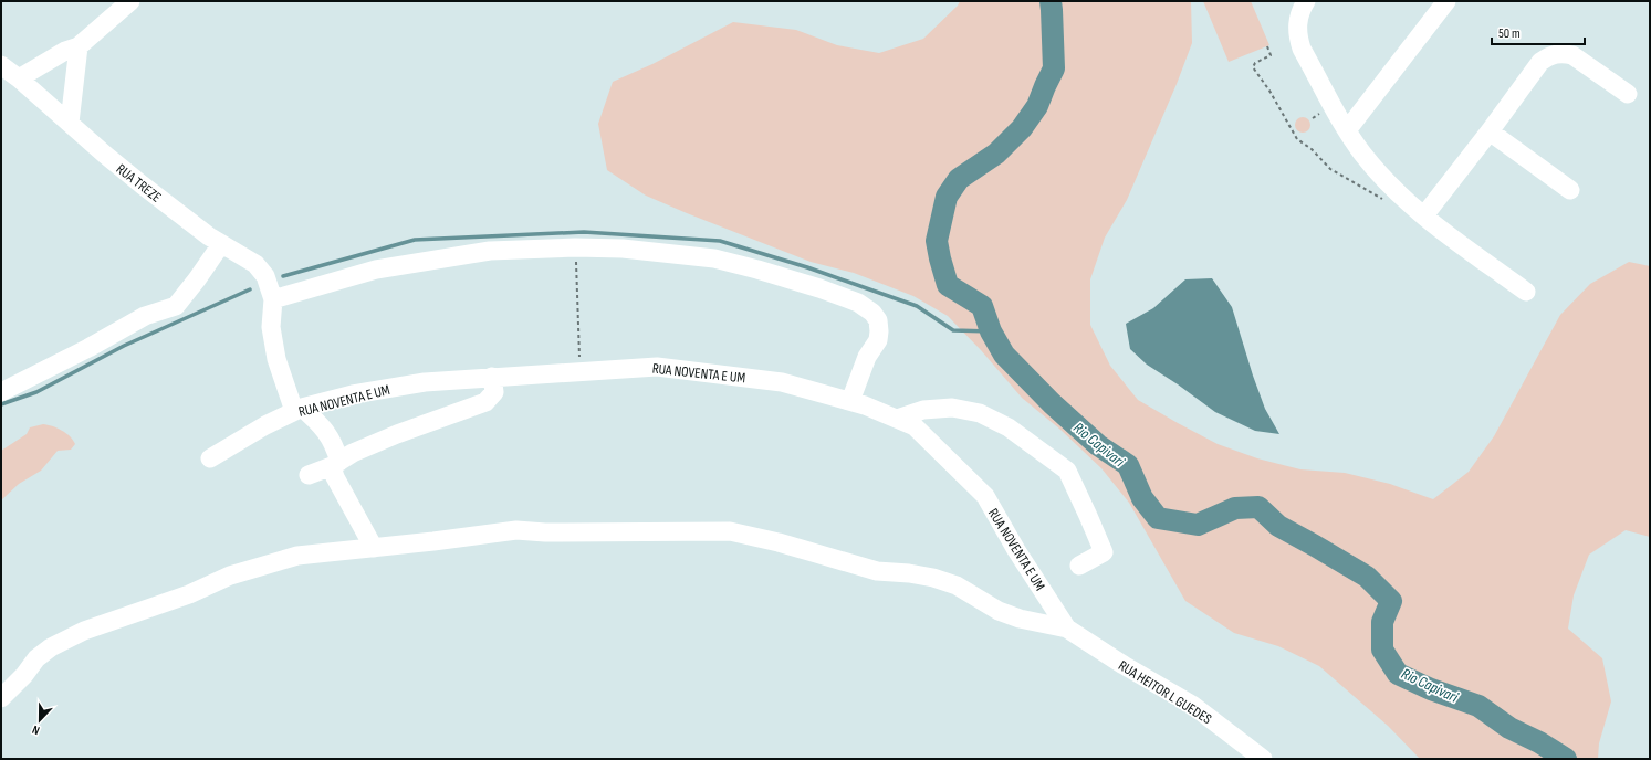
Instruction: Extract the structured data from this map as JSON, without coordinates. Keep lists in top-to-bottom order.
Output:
{
  "streets": {
    "street": ["RUA TREZE", "RUA NOVENTA E UM", "RUA HEITOR L GUEDES"]
  },
  "crossings": [
    ["RUA NOVENTA E UM", "RUA HEITOR L GUEDES"]
  ],
  "water": ["Rio Capivari"],
  "scale_bar": "50 m",
  "north": "bottom"
}
